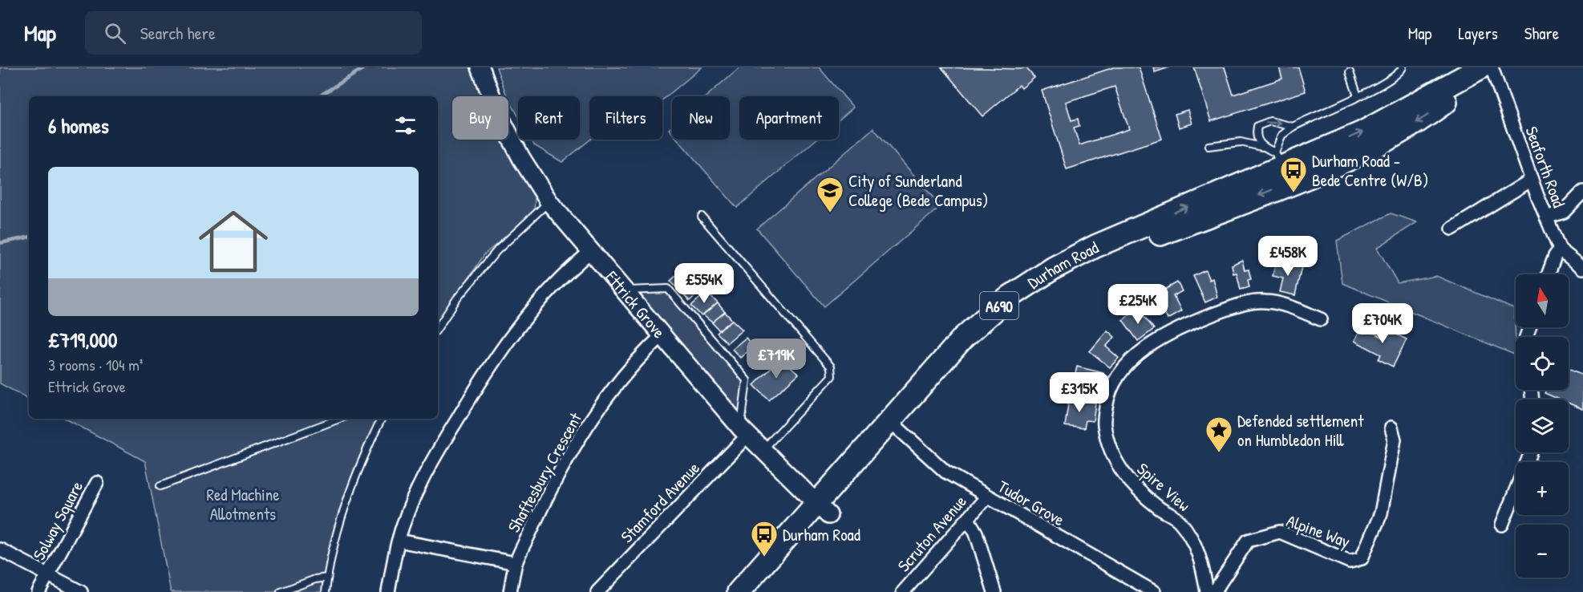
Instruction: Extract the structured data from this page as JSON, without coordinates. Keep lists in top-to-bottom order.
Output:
{
  "streets": {
    "highway": ["Durham Road", "A690"],
    "street": [
      "Seaforth Road",
      "Ettrick Grove",
      "Shaftesbury Crescent",
      "Spire View",
      "Stamford Avenue",
      "Tudor Grove",
      "Solway Square",
      "Alpine Way",
      "Scruton Avenue"
    ]
  },
  "crossings": [
    ["Durham Road", "Ettrick Grove"],
    ["Durham Road", "Tudor Grove"],
    ["Ettrick Grove", "Shaftesbury Crescent"],
    ["Ettrick Grove", "Stamford Avenue"],
    ["Tudor Grove", "Scruton Avenue"]
  ],
  "parks": ["Red Machine Allotments"],
  "places": {
    "bus stop": ["Durham Road - Bede Centre (W/B)", "Durham Road"],
    "school or university": ["City of Sunderland College (Bede Campus)"],
    "place": ["Defended settlement on Humbledon Hill"]
  },
  "north": "top",
  "page": {
    "header": "Map",
    "search": "Search here",
    "nav": ["Map", "Layers", "Share"],
    "chip": [
      "Buy",
      "Rent",
      "Filters",
      "New",
      "Apartment"
    ],
    "heading": "6 homes",
    "list": [
      {
        "name": "£719,000",
        "note": "3 rooms · 104 m² · Ettrick Grove"
      }
    ],
    "price": [
      "£458K",
      "£554K",
      "£254K",
      "£704K",
      "£719K",
      "£315K"
    ],
    "map_buttons": ["+", "−"]
  }
}
